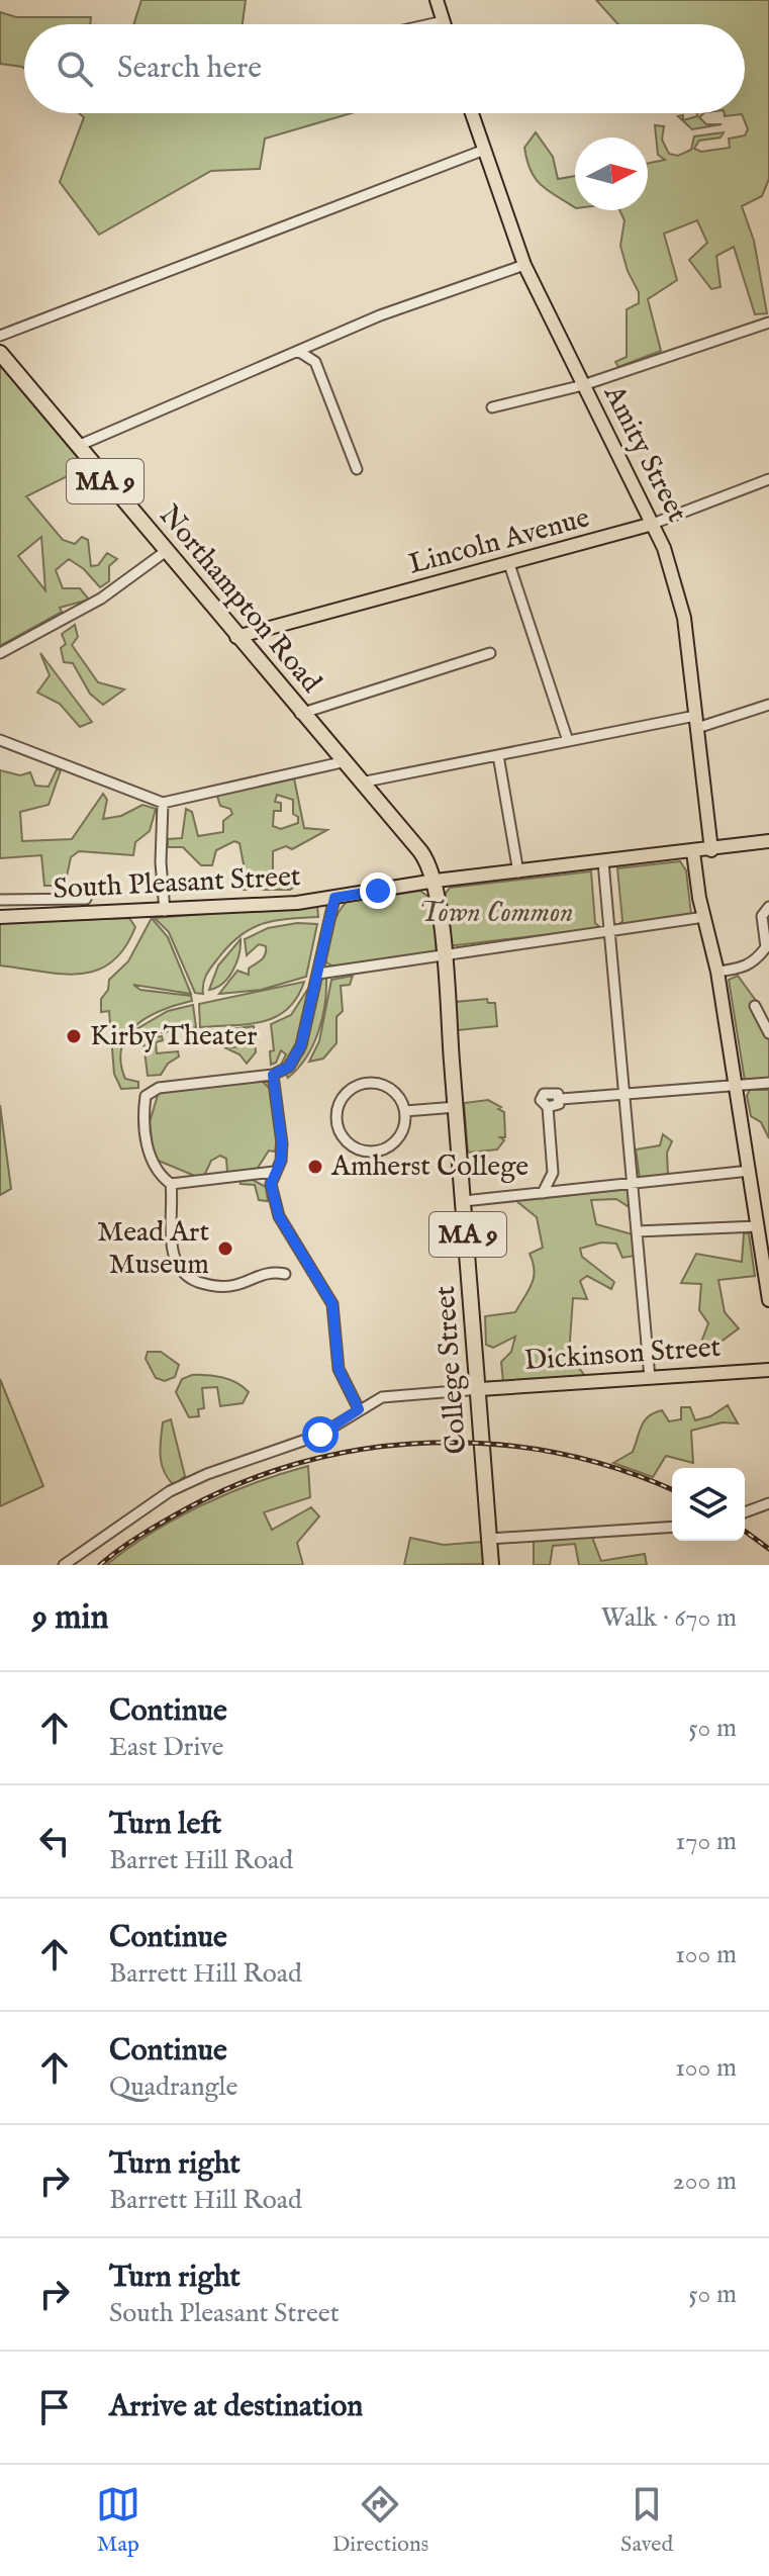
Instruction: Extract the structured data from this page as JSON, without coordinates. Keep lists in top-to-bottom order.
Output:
{
  "streets": {
    "highway": ["MA 9", "Northampton Road", "College Street"],
    "main road": [
      "Amity Street",
      "Lincoln Avenue",
      "South Pleasant Street",
      "Dickinson Street"
    ]
  },
  "crossings": [
    ["Amity Street", "Lincoln Avenue"],
    ["Amity Street", "South Pleasant Street"],
    ["Lincoln Avenue", "Northampton Road"],
    ["Northampton Road", "South Pleasant Street"],
    ["Northampton Road", "College Street"],
    ["South Pleasant Street", "College Street"],
    ["Dickinson Street", "College Street"]
  ],
  "parks": ["Town Common"],
  "places": ["Kirby Theater", "Amherst College", "Mead Art Museum"],
  "north": "right",
  "page": {
    "search": "Search here",
    "heading": ["9 min", "Walk · 670 m"],
    "list": [
      ["Continue", "East Drive", "50 m"],
      ["Turn left", "Barret Hill Road", "170 m"],
      ["Continue", "Barrett Hill Road", "100 m"],
      ["Continue", "Quadrangle", "100 m"],
      ["Turn right", "Barrett Hill Road", "200 m"],
      ["Turn right", "South Pleasant Street", "50 m"],
      "Arrive at destination"
    ],
    "nav": ["Map", "Directions", "Saved"]
  }
}
